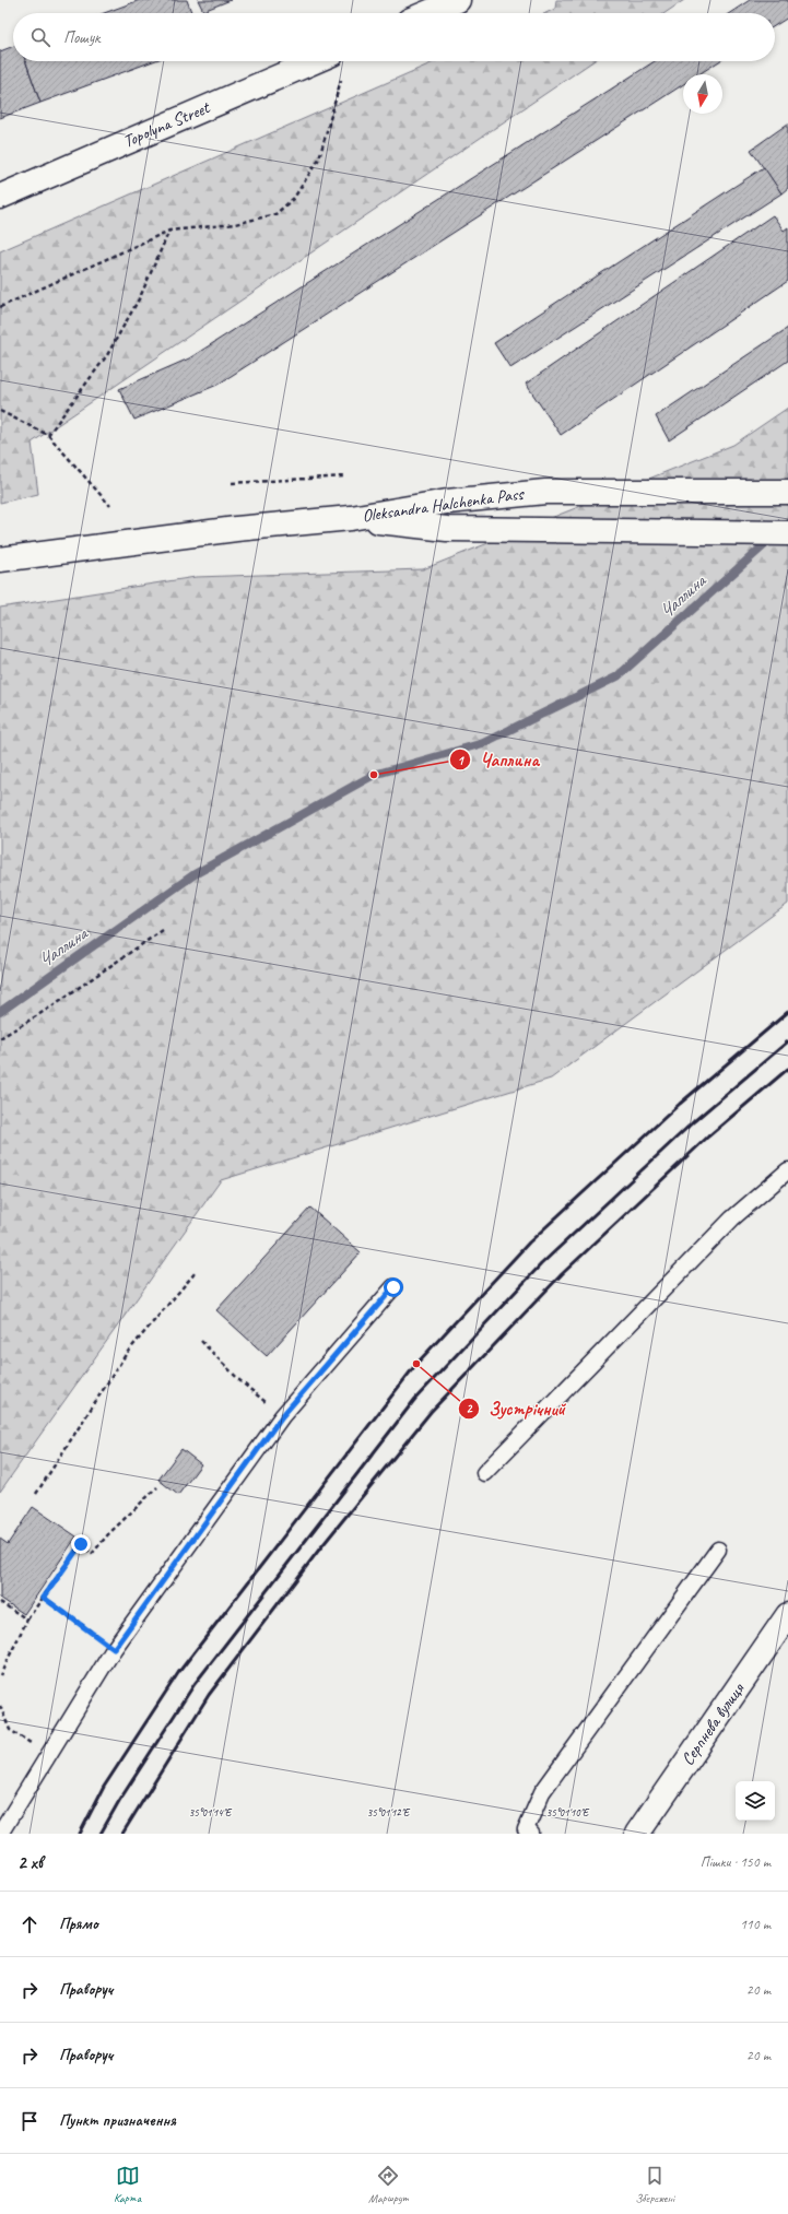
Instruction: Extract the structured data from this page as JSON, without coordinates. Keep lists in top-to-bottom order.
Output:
{
  "streets": {
    "main road": ["Topolyna Street", "Oleksandra Halchenka Pass", "Серпнева вулиця"]
  },
  "water": ["Чаплина"],
  "places": ["Чаплина", "Зустрічний"],
  "north": "bottom",
  "page": {
    "search": "Пошук",
    "heading": ["2 хв", "Пішки · 150 m"],
    "list": [
      ["Прямо", "110 m"],
      ["Праворуч", "20 m"],
      ["Праворуч", "20 m"],
      "Пункт призначення"
    ],
    "nav": ["Карта", "Маршрут", "Збережені"]
  },
  "coordinates": ["35°01'14\"E", "35°01'12\"E", "35°01'10\"E"]
}
